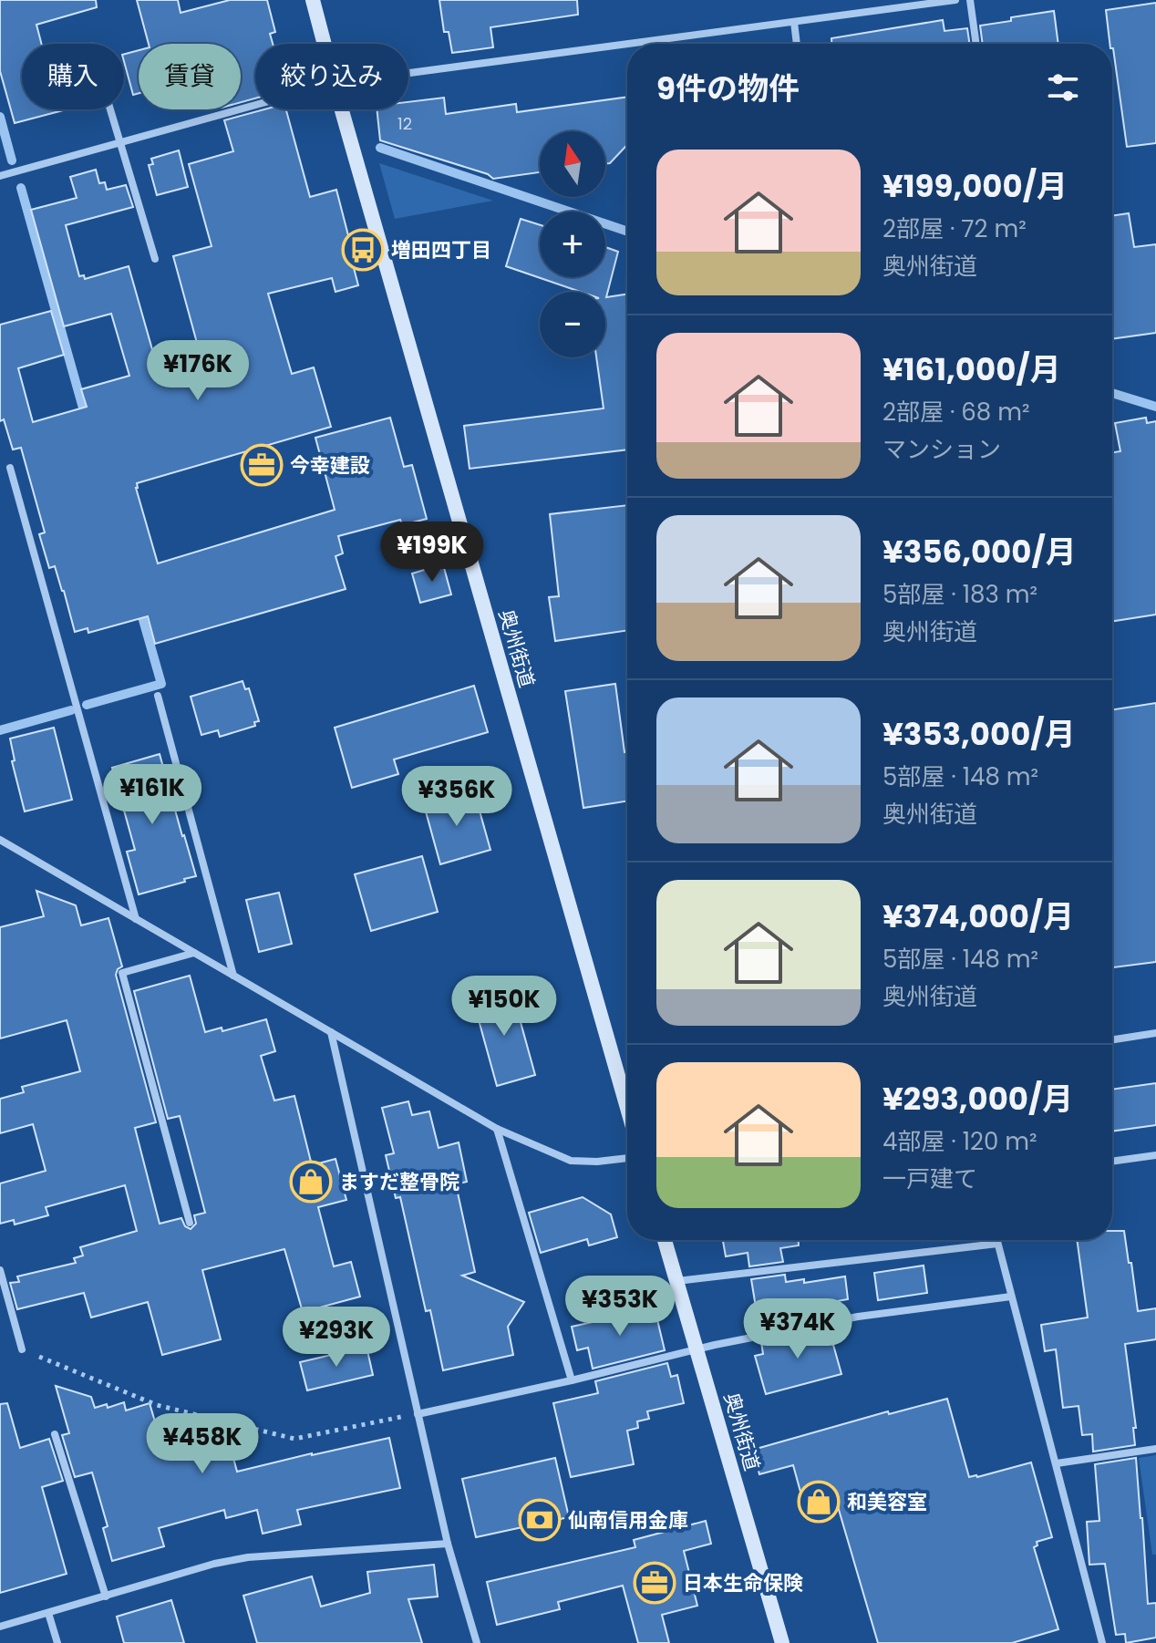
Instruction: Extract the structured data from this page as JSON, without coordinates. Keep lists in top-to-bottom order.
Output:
{
  "streets": {
    "main road": ["奥州街道"]
  },
  "places": {
    "bus stop": ["増田四丁目"],
    "office": ["今幸建設", "日本生命保険"],
    "shop": ["ますだ整骨院", "和美容室"],
    "bank": ["仙南信用金庫"]
  },
  "house_numbers": ["12"],
  "north": "top",
  "page": {
    "chip": ["購入", "賃貸", "絞り込み"],
    "heading": "9件の物件",
    "map_buttons": ["+", "−"],
    "list": [
      {
        "name": "¥199,000/月",
        "note": "2部屋 · 72 m² · 奥州街道"
      },
      {
        "name": "¥161,000/月",
        "note": "2部屋 · 68 m² · マンション"
      },
      {
        "name": "¥356,000/月",
        "note": "5部屋 · 183 m² · 奥州街道"
      },
      {
        "name": "¥353,000/月",
        "note": "5部屋 · 148 m² · 奥州街道"
      },
      {
        "name": "¥374,000/月",
        "note": "5部屋 · 148 m² · 奥州街道"
      },
      {
        "name": "¥293,000/月",
        "note": "4部屋 · 120 m² · 一戸建て"
      }
    ],
    "price": [
      "¥176K",
      "¥199K",
      "¥161K",
      "¥356K",
      "¥150K",
      "¥353K",
      "¥374K",
      "¥293K",
      "¥458K"
    ]
  }
}
